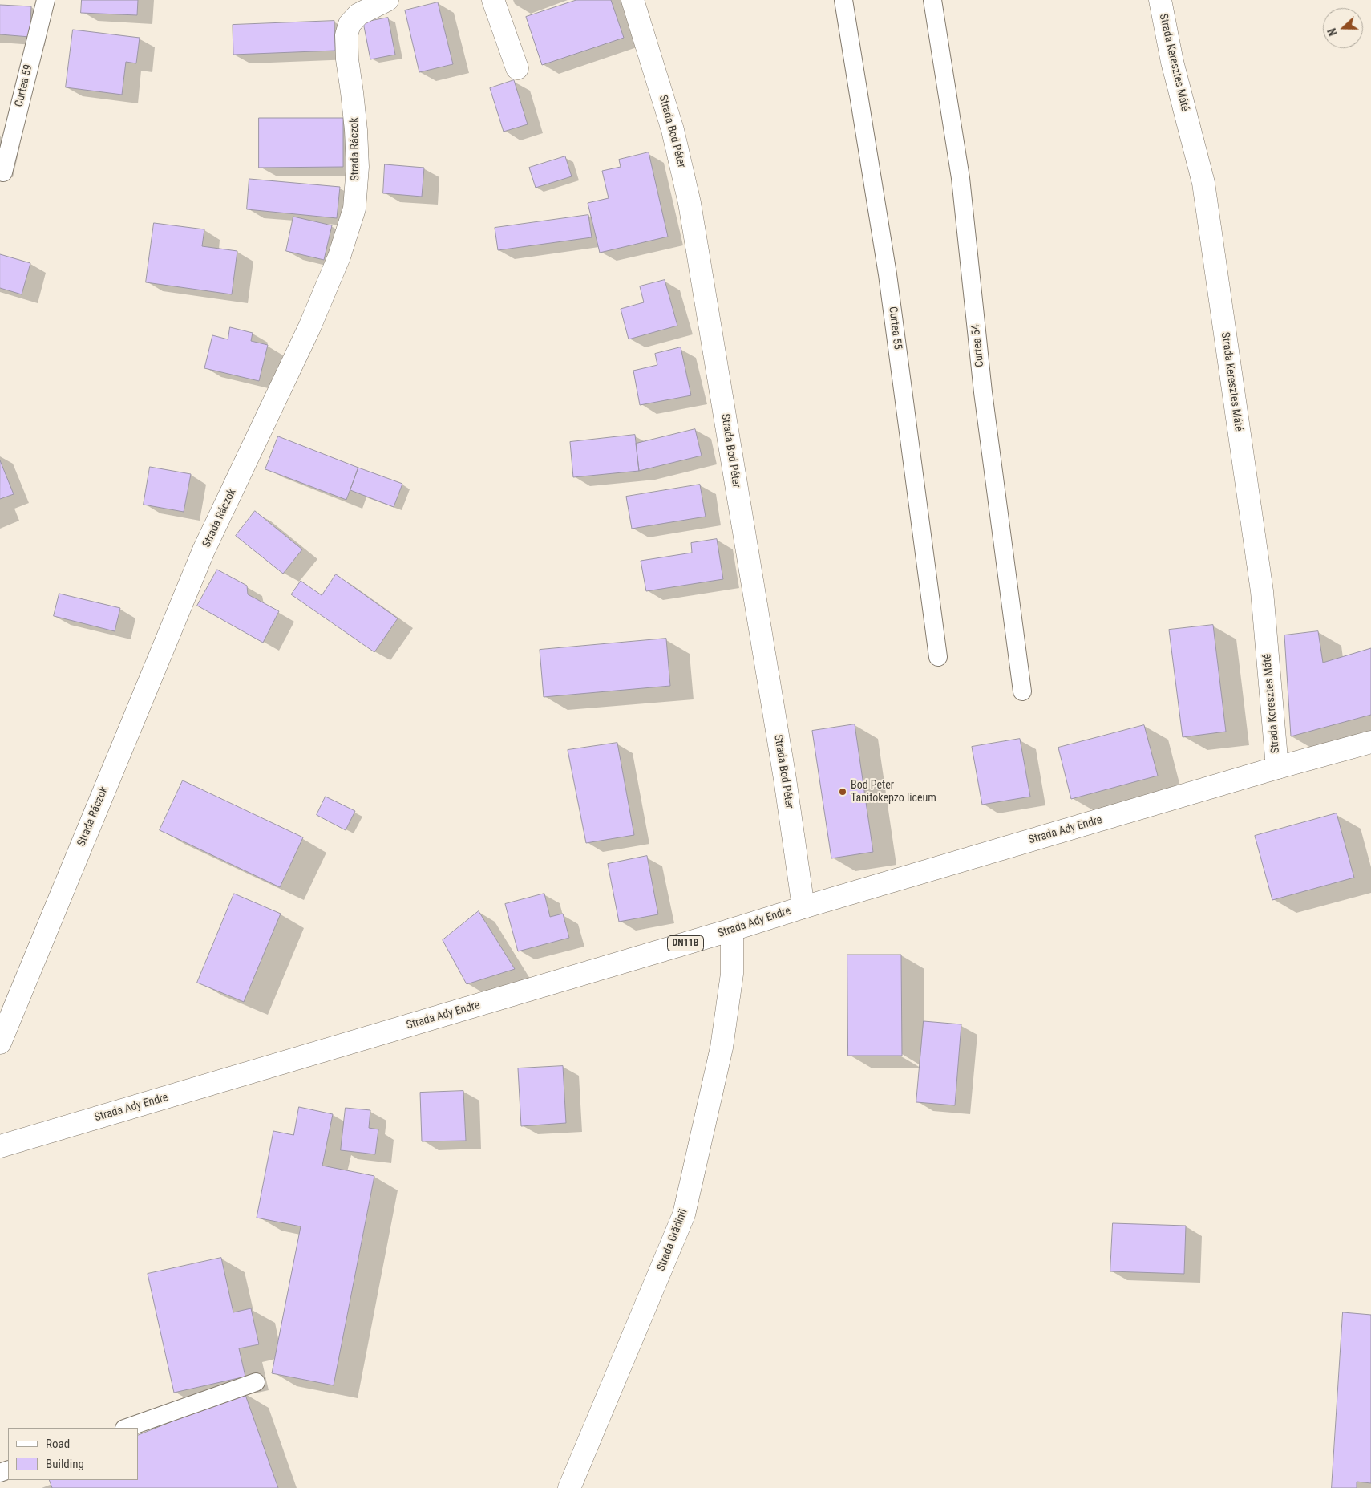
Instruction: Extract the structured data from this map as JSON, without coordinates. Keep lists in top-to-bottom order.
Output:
{
  "streets": {
    "street": [
      "Strada Keresztes Máté",
      "Strada Bod Péter",
      "Strada Ráczok",
      "Strada Ady Endre",
      "DN11B",
      "Strada Grădinii"
    ],
    "lane": ["Curtea 59", "Curtea 55", "Curtea 54"]
  },
  "crossings": [
    ["Strada Keresztes Máté", "Strada Ady Endre"],
    ["Strada Bod Péter", "Strada Ady Endre"],
    ["Strada Ady Endre", "Strada Grădinii"]
  ],
  "places": ["Bod Peter Tanitokepzo liceum"],
  "legend": ["Road", "Building"],
  "north": "left"
}
